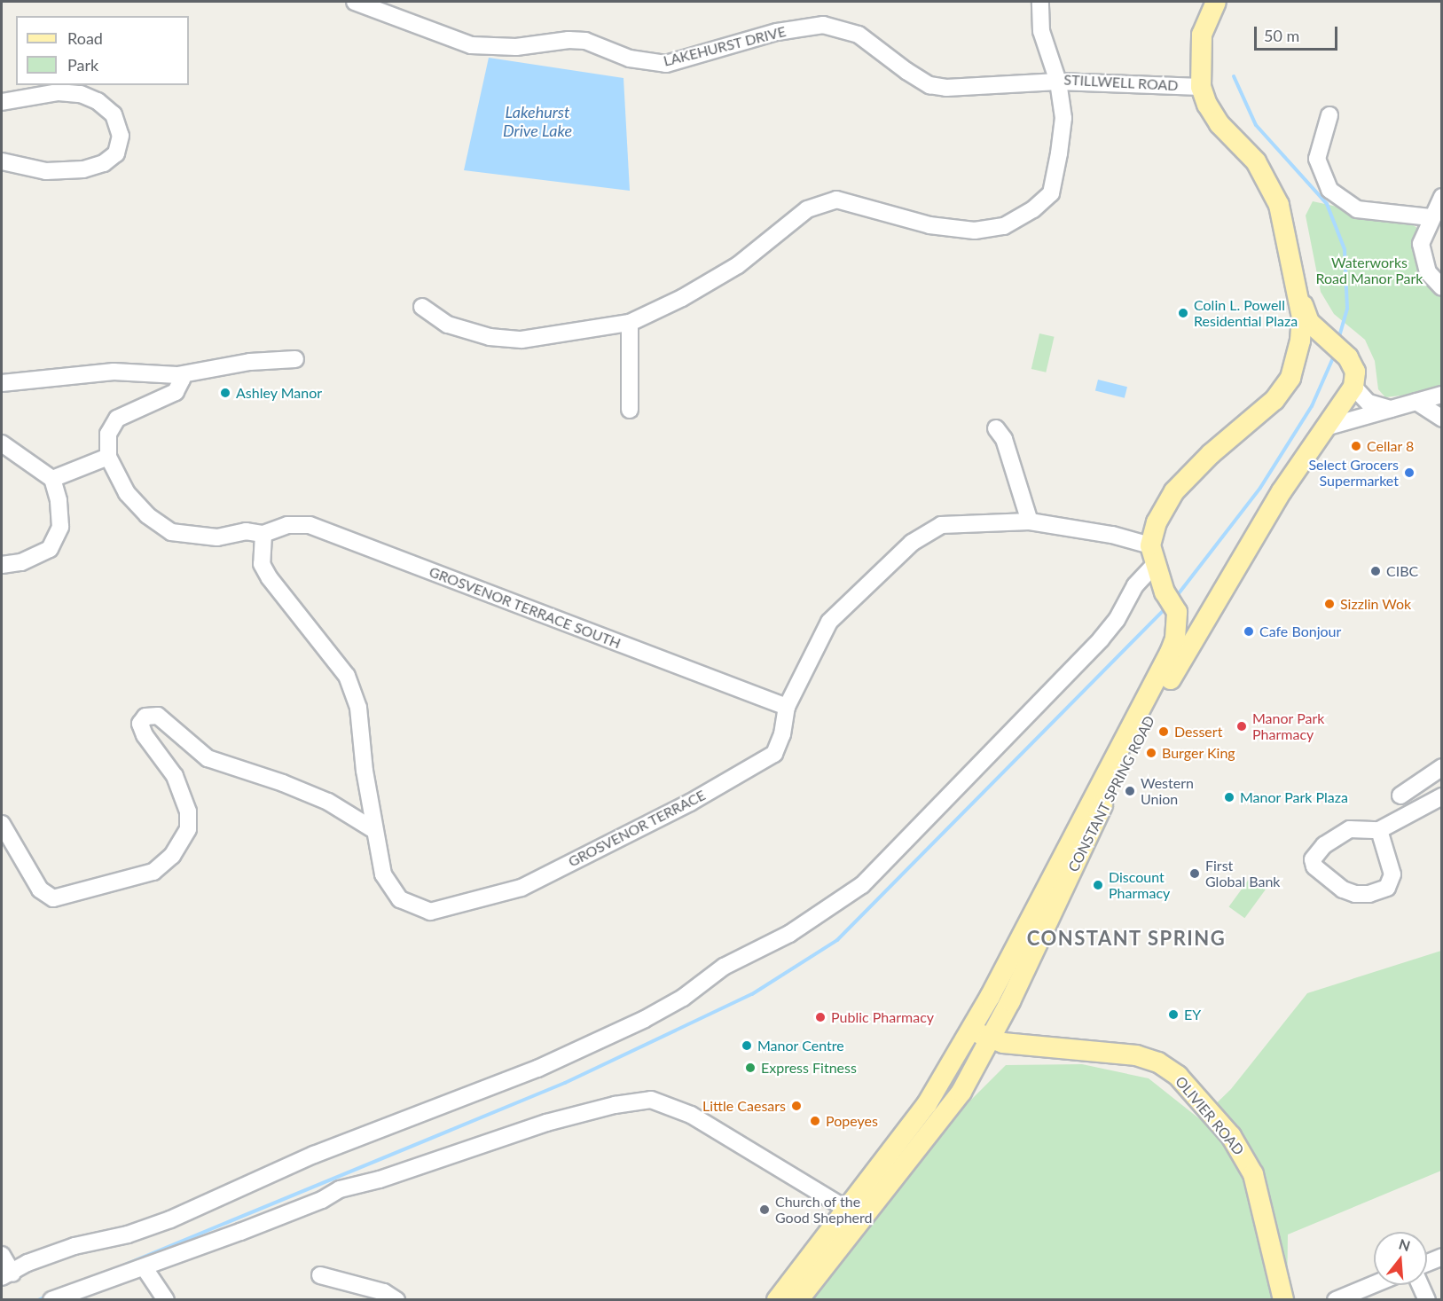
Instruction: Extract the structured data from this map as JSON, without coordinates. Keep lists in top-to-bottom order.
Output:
{
  "streets": {
    "main road": ["CONSTANT SPRING ROAD", "OLIVIER ROAD"],
    "street": [
      "LAKEHURST DRIVE",
      "STILLWELL ROAD",
      "GROSVENOR TERRACE SOUTH",
      "GROSVENOR TERRACE"
    ]
  },
  "crossings": [
    ["LAKEHURST DRIVE", "STILLWELL ROAD"],
    ["GROSVENOR TERRACE SOUTH", "GROSVENOR TERRACE"],
    ["CONSTANT SPRING ROAD", "GROSVENOR TERRACE"],
    ["CONSTANT SPRING ROAD", "OLIVIER ROAD"]
  ],
  "districts": ["CONSTANT SPRING"],
  "water": ["Lakehurst Drive Lake"],
  "parks": ["Waterworks Road Manor Park"],
  "places": [
    "Colin L. Powell Residential Plaza",
    "Ashley Manor",
    "Cellar 8",
    "Select Grocers Supermarket",
    "CIBC",
    "Sizzlin Wok",
    "Cafe Bonjour",
    "Manor Park Pharmacy",
    "Dessert",
    "Burger King",
    "Western Union",
    "Manor Park Plaza",
    "First Global Bank",
    "Discount Pharmacy",
    "EY",
    "Public Pharmacy",
    "Manor Centre",
    "Express Fitness",
    "Little Caesars",
    "Popeyes",
    "Church of the Good Shepherd"
  ],
  "legend": ["Road", "Park"],
  "scale_bar": "50 m",
  "north": "top"
}
